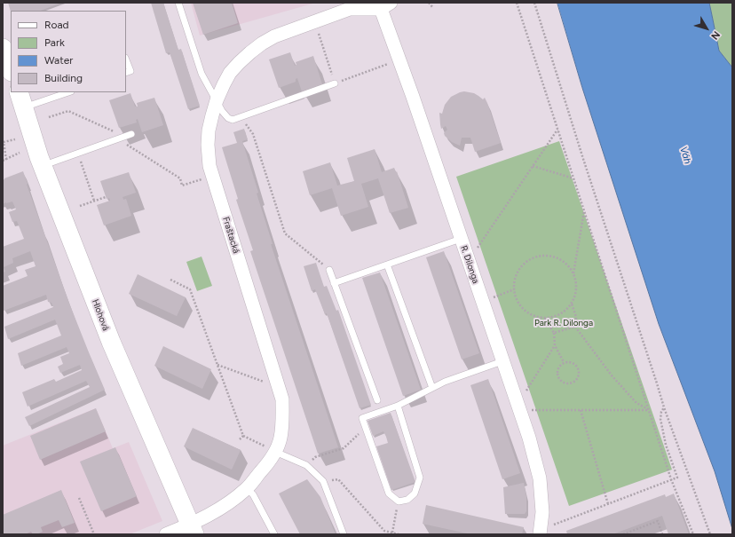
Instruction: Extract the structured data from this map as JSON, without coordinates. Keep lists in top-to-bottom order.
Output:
{
  "streets": {
    "main road": ["Hlohová"],
    "street": ["Fraštacká", "R. Dilonga"]
  },
  "crossings": [
    ["Fraštacká", "R. Dilonga"],
    ["Fraštacká", "Hlohová"]
  ],
  "water": ["Váh"],
  "parks": ["Park R. Dilonga"],
  "legend": [
    "Road",
    "Park",
    "Water",
    "Building"
  ],
  "north": "bottom right"
}
